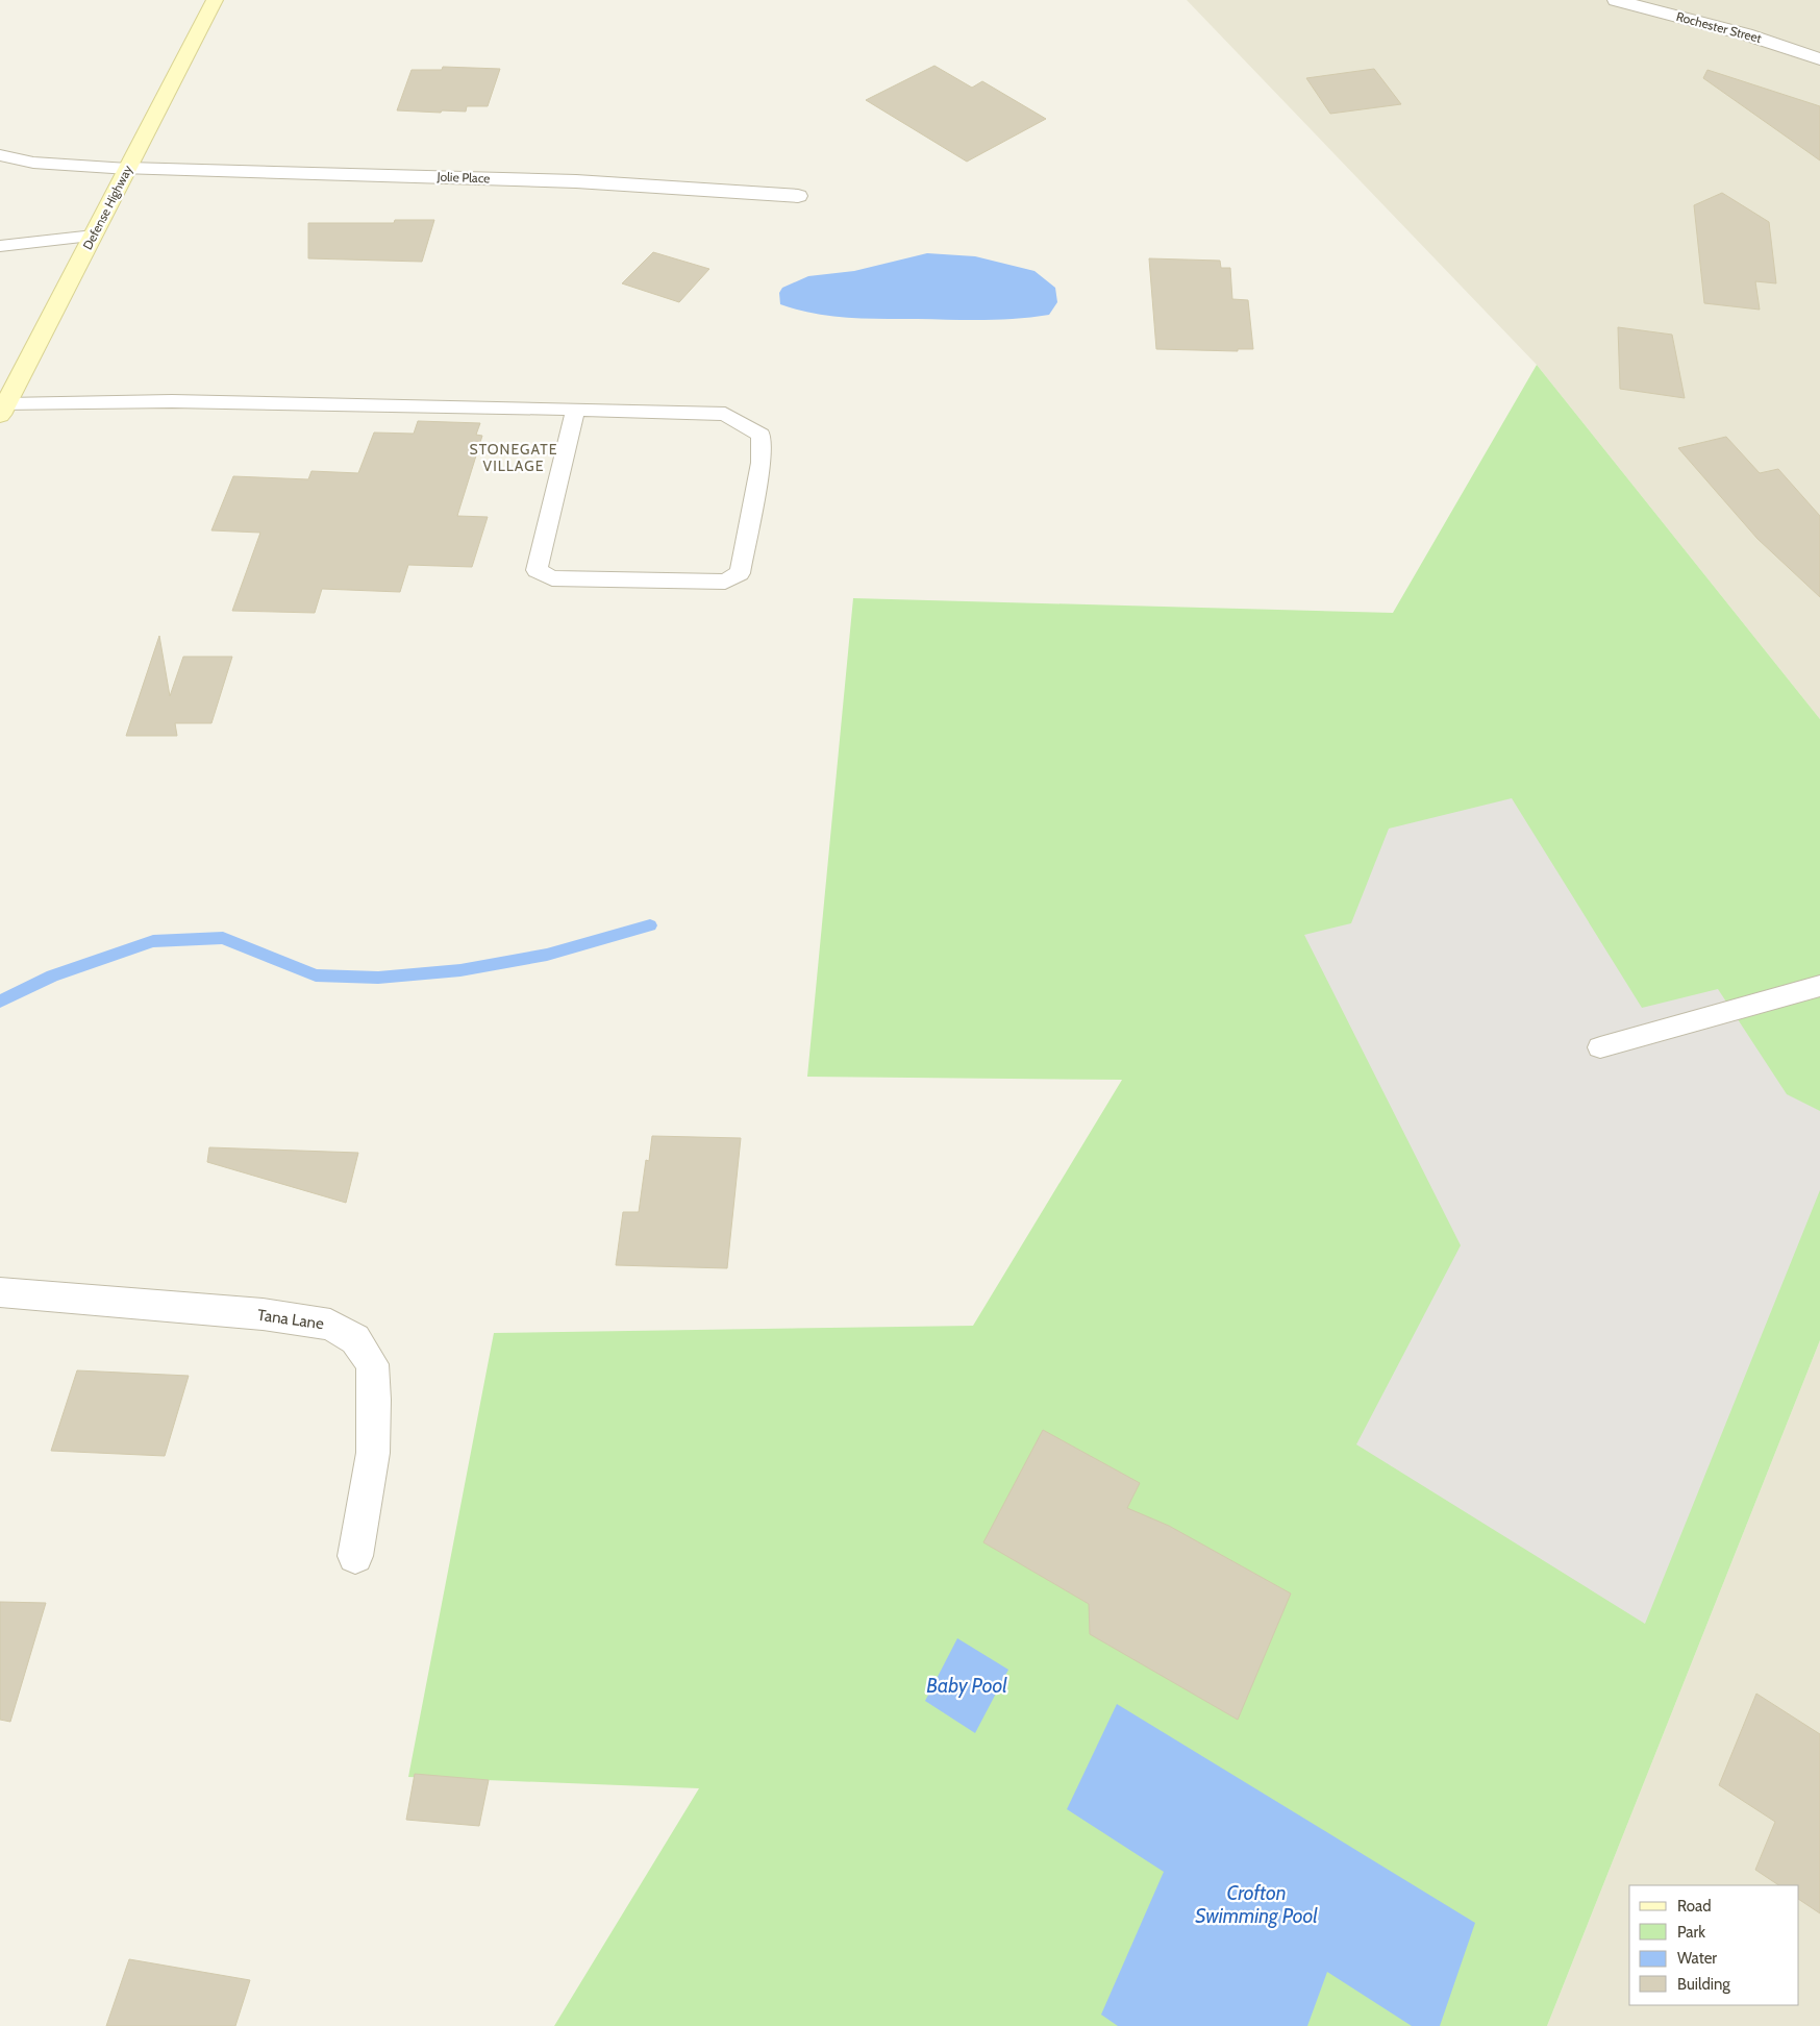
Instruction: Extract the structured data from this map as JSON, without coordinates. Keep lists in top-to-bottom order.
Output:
{
  "streets": {
    "main road": ["Defense Highway"],
    "street": ["Rochester Street", "Jolie Place", "Tana Lane"]
  },
  "crossings": [
    ["Jolie Place", "Defense Highway"]
  ],
  "districts": ["STONEGATE VILLAGE"],
  "water": ["Baby Pool", "Crofton Swimming Pool"],
  "legend": [
    "Road",
    "Park",
    "Water",
    "Building"
  ]
}
